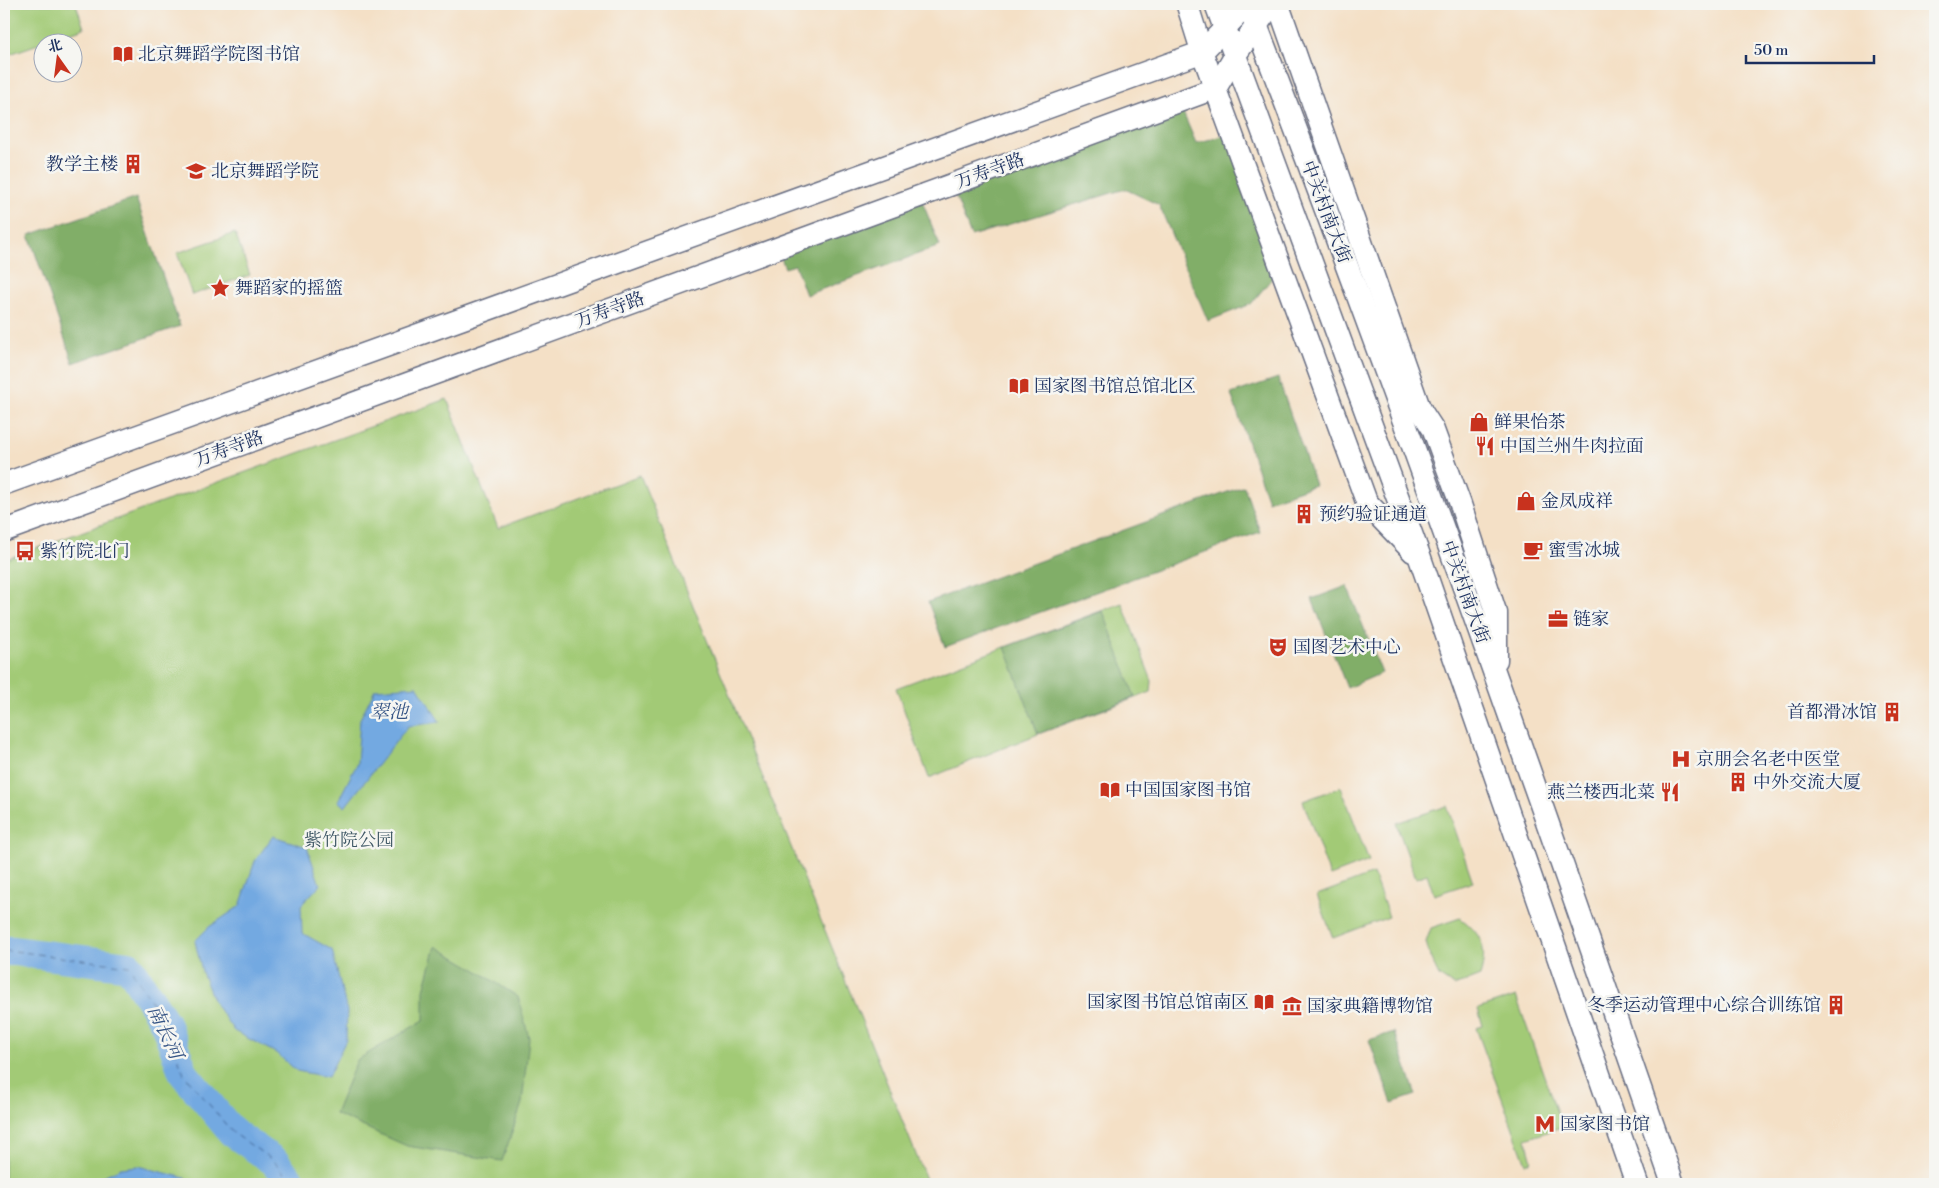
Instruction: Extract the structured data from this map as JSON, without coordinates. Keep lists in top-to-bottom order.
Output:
{
  "streets": {
    "main road": ["中关村南大街"],
    "street": ["万寿寺路"]
  },
  "water": ["翠池", "南长河"],
  "parks": ["紫竹院公园"],
  "places": {
    "library": [
      "北京舞蹈学院图书馆",
      "国家图书馆总馆北区",
      "中国国家图书馆",
      "国家图书馆总馆南区"
    ],
    "building": [
      "教学主楼",
      "预约验证通道",
      "首都滑冰馆",
      "中外交流大厦",
      "冬季运动管理中心综合训练馆"
    ],
    "school or university": ["北京舞蹈学院"],
    "place": ["舞蹈家的摇篮"],
    "shop": ["鲜果怡茶", "金凤成祥"],
    "restaurant": ["中国兰州牛肉拉面", "燕兰楼西北菜"],
    "cafe": ["蜜雪冰城"],
    "bus stop": ["紫竹院北门"],
    "office": ["链家"],
    "theatre": ["国图艺术中心"],
    "hospital": ["京朋会名老中医堂"],
    "museum": ["国家典籍博物馆"],
    "metro station": ["国家图书馆"]
  },
  "scale_bar": "50 m",
  "north": "top"
}
